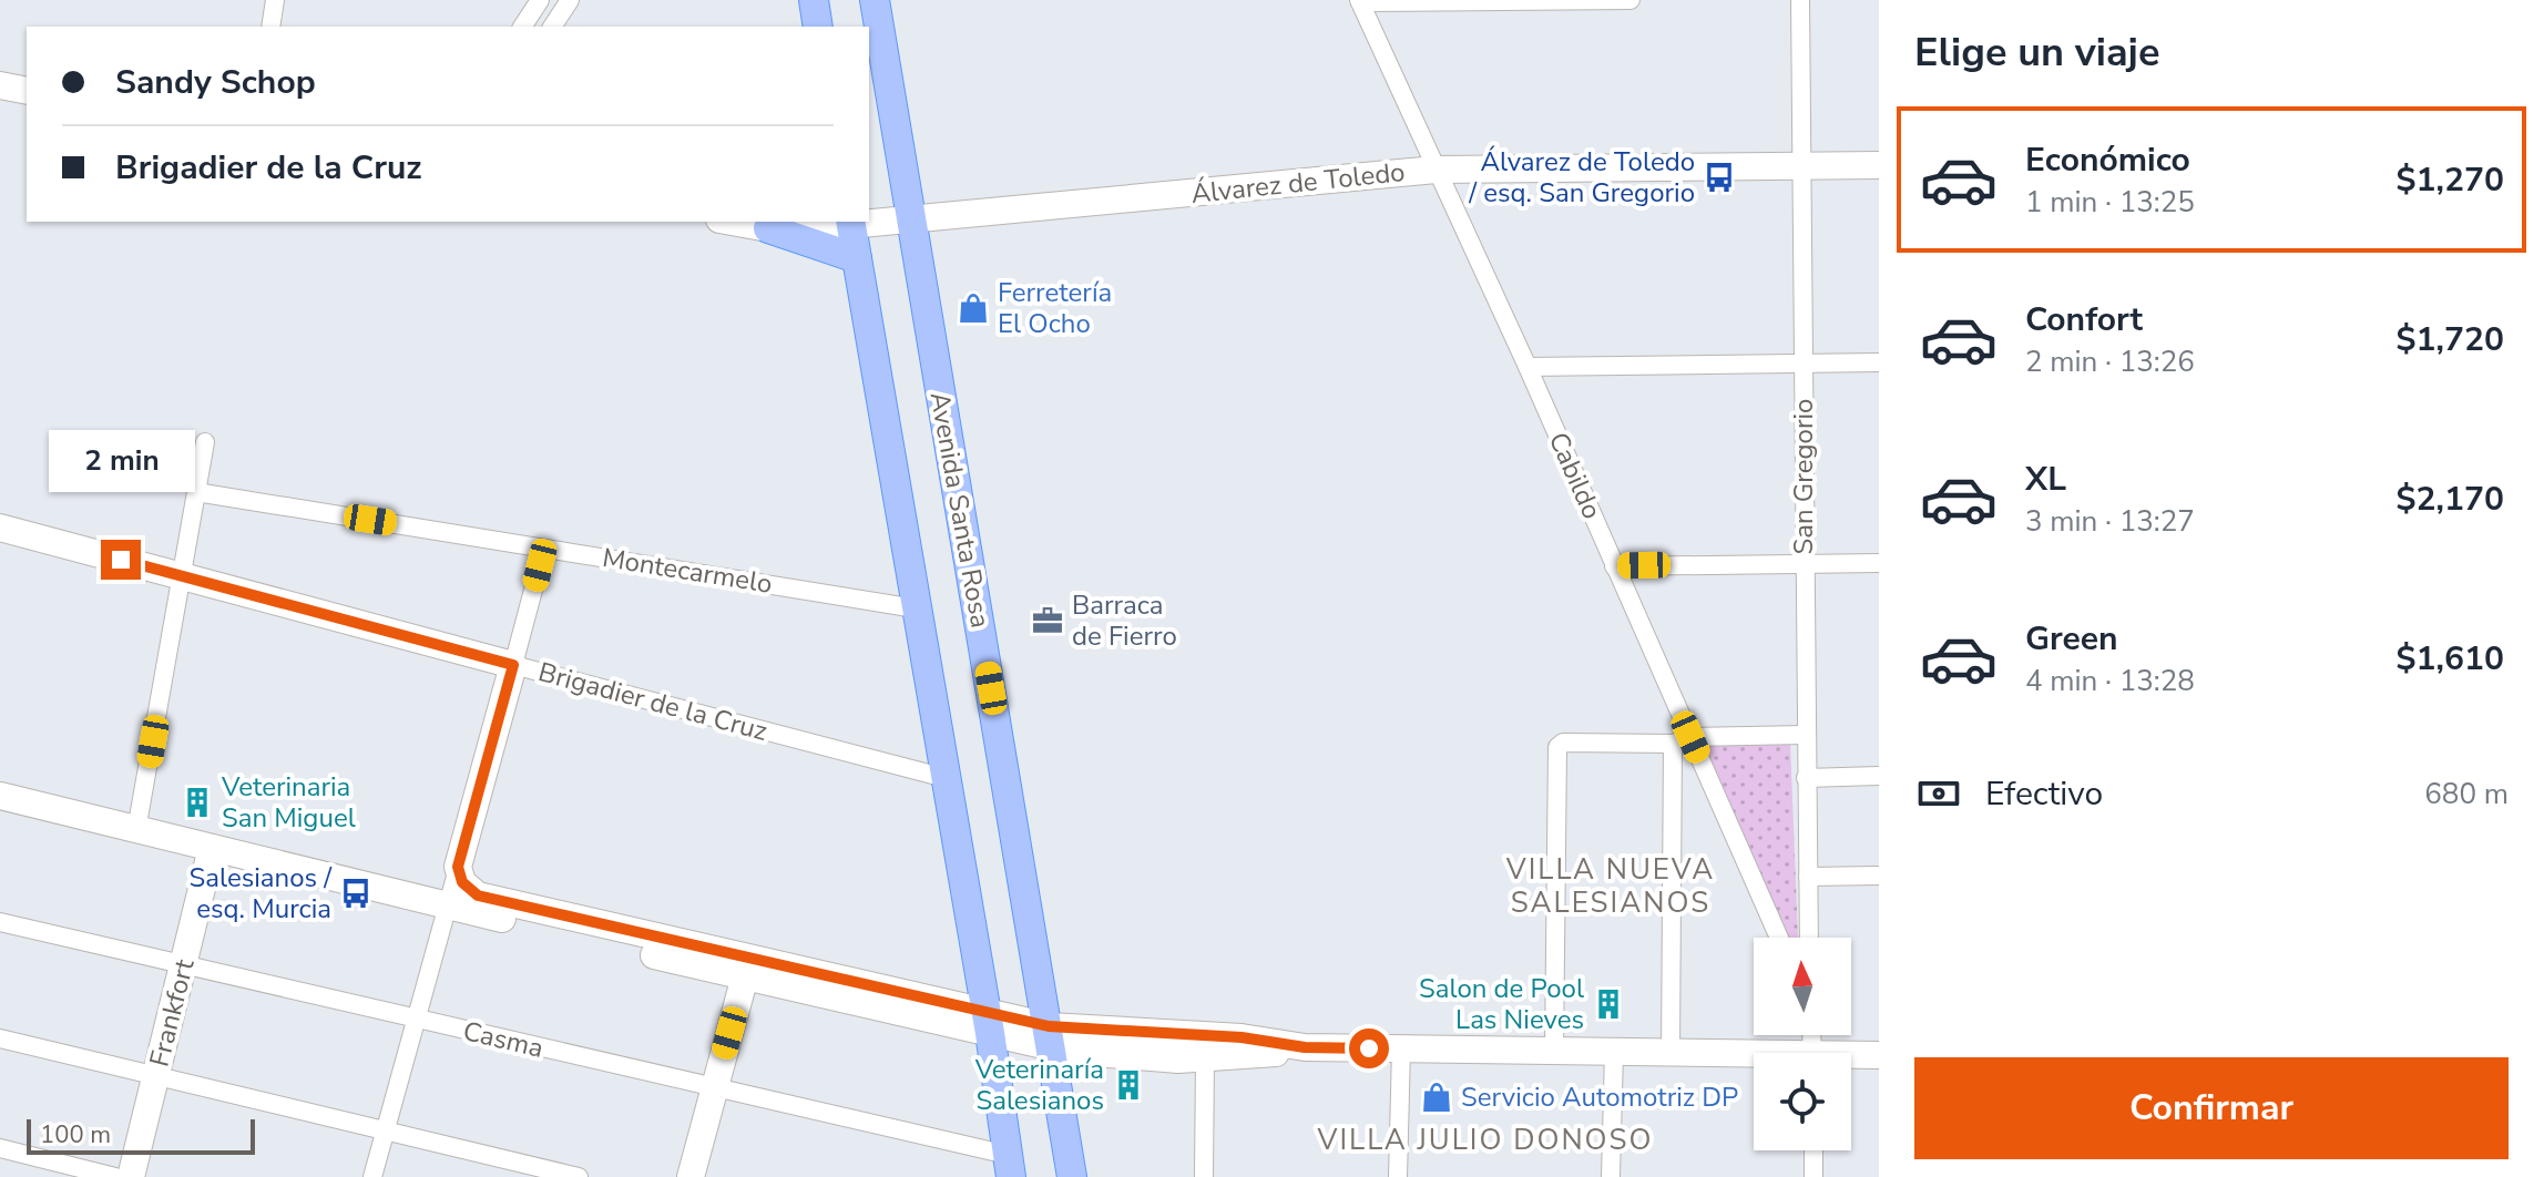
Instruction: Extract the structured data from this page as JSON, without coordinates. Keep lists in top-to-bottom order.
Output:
{
  "streets": {
    "main road": [
      "Álvarez de Toledo",
      "Avenida Santa Rosa",
      "Brigadier de la Cruz",
      "Frankfort"
    ],
    "street": [
      "Cabildo",
      "San Gregorio",
      "Montecarmelo",
      "Casma"
    ]
  },
  "crossings": [
    ["Álvarez de Toledo", "Cabildo"],
    ["Álvarez de Toledo", "San Gregorio"],
    ["Álvarez de Toledo", "Avenida Santa Rosa"],
    ["Frankfort", "Casma"]
  ],
  "districts": ["VILLA NUEVA SALESIANOS", "VILLA JULIO DONOSO"],
  "places": {
    "bus stop": ["Álvarez de Toledo / esq. San Gregorio", "Salesianos / esq. Murcia"],
    "shop": ["Ferretería El Ocho", "Servicio Automotriz DP"],
    "office": ["Barraca de Fierro"],
    "building": ["Veterinaria San Miguel", "Salon de Pool Las Nieves", "Veterinaría Salesianos"]
  },
  "scale_bar": "100 m",
  "north": "top",
  "page": {
    "heading": "Elige un viaje",
    "banner": ["Sandy Schop", "Brigadier de la Cruz"],
    "list": [
      {
        "name": "Económico",
        "note": "1 min · 13:25",
        "value": "$1,270"
      },
      {
        "name": "Confort",
        "note": "2 min · 13:26",
        "value": "$1,720"
      },
      {
        "name": "XL",
        "note": "3 min · 13:27",
        "value": "$2,170"
      },
      {
        "name": "Green",
        "note": "4 min · 13:28",
        "value": "$1,610"
      }
    ],
    "bubble": "2 min",
    "pay": ["Efectivo", "680 m"],
    "buttons": "Confirmar",
    "scale": "100 m"
  }
}
